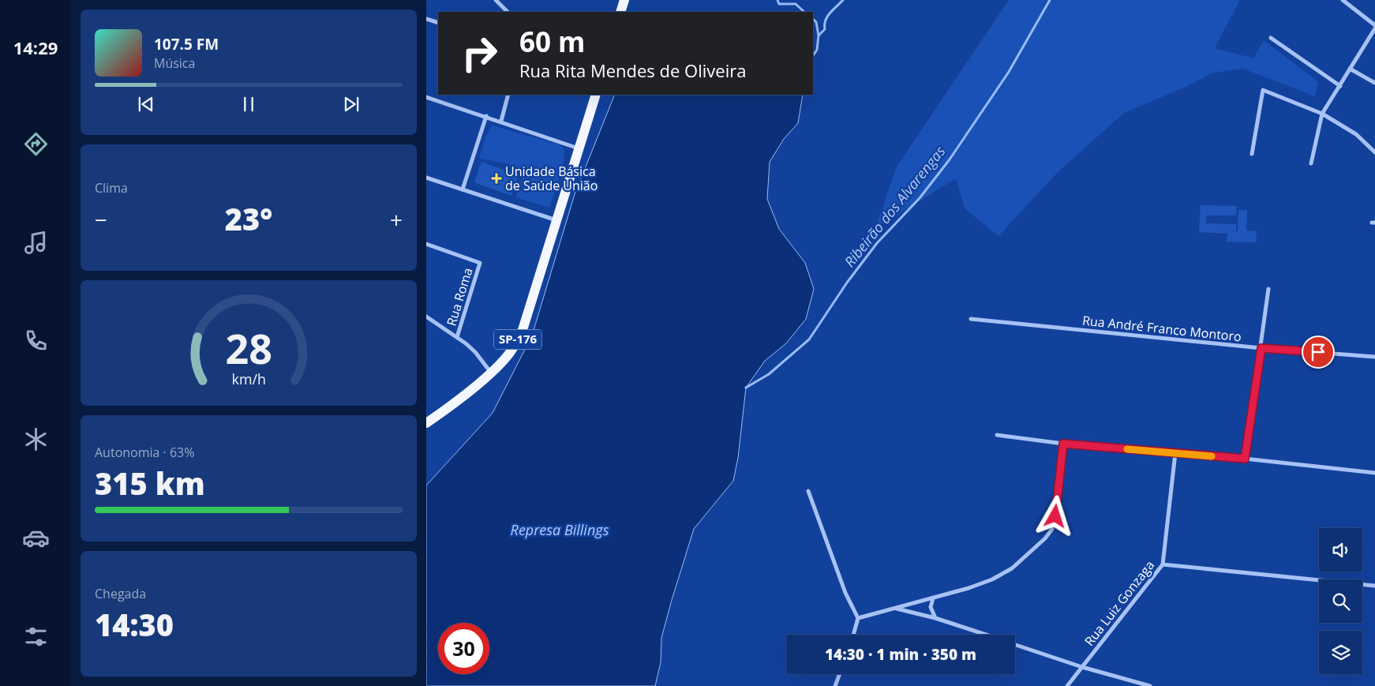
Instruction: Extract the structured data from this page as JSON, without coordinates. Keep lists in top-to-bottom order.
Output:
{
  "streets": {
    "main road": ["SP-176"],
    "street": ["Rua Roma", "Rua André Franco Montoro", "Rua Luiz Gonzaga"]
  },
  "water": ["Ribeirão dos Alvarengas", "Represa Billings"],
  "places": {
    "health": ["Unidade Básica de Saúde União"]
  },
  "page": {
    "tabs": "14:29",
    "turn": ["60 m", "Rua Rita Mendes de Oliveira"],
    "song": ["107.5 FM", "Música"],
    "tile": [
      "Clima",
      ["Autonomia · 63%", "315 km"],
      ["Chegada", "14:30"]
    ],
    "heat": ["−", "23°", "+"],
    "limit": "30",
    "trip": "14:30 · 1 min · 350 m",
    "gauge": ["28", "km/h"]
  }
}
